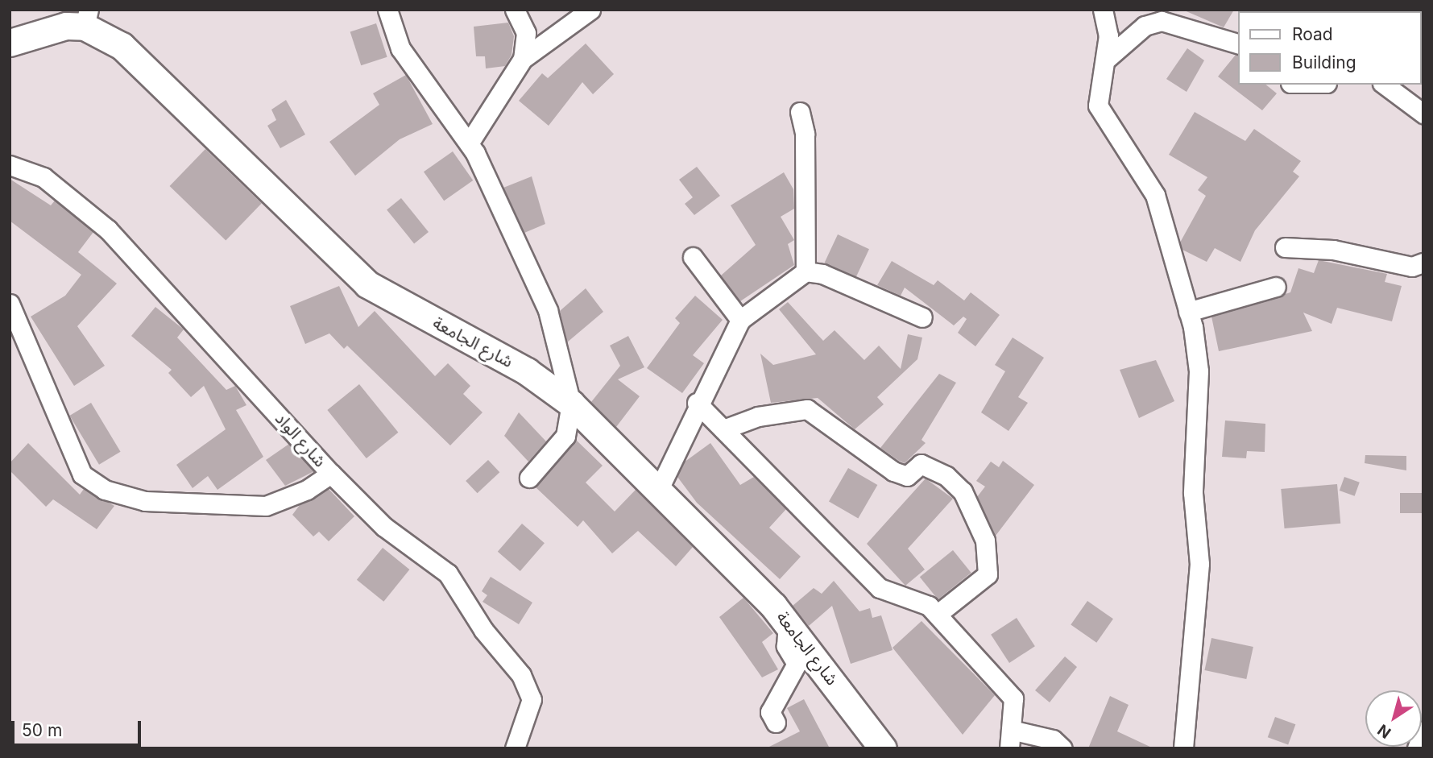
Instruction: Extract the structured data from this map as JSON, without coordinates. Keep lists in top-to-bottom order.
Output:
{
  "streets": {
    "main road": ["شارع الجامعة"],
    "street": ["شارع الواد"]
  },
  "legend": ["Road", "Building"],
  "scale_bar": "50 m",
  "north": "bottom left"
}
